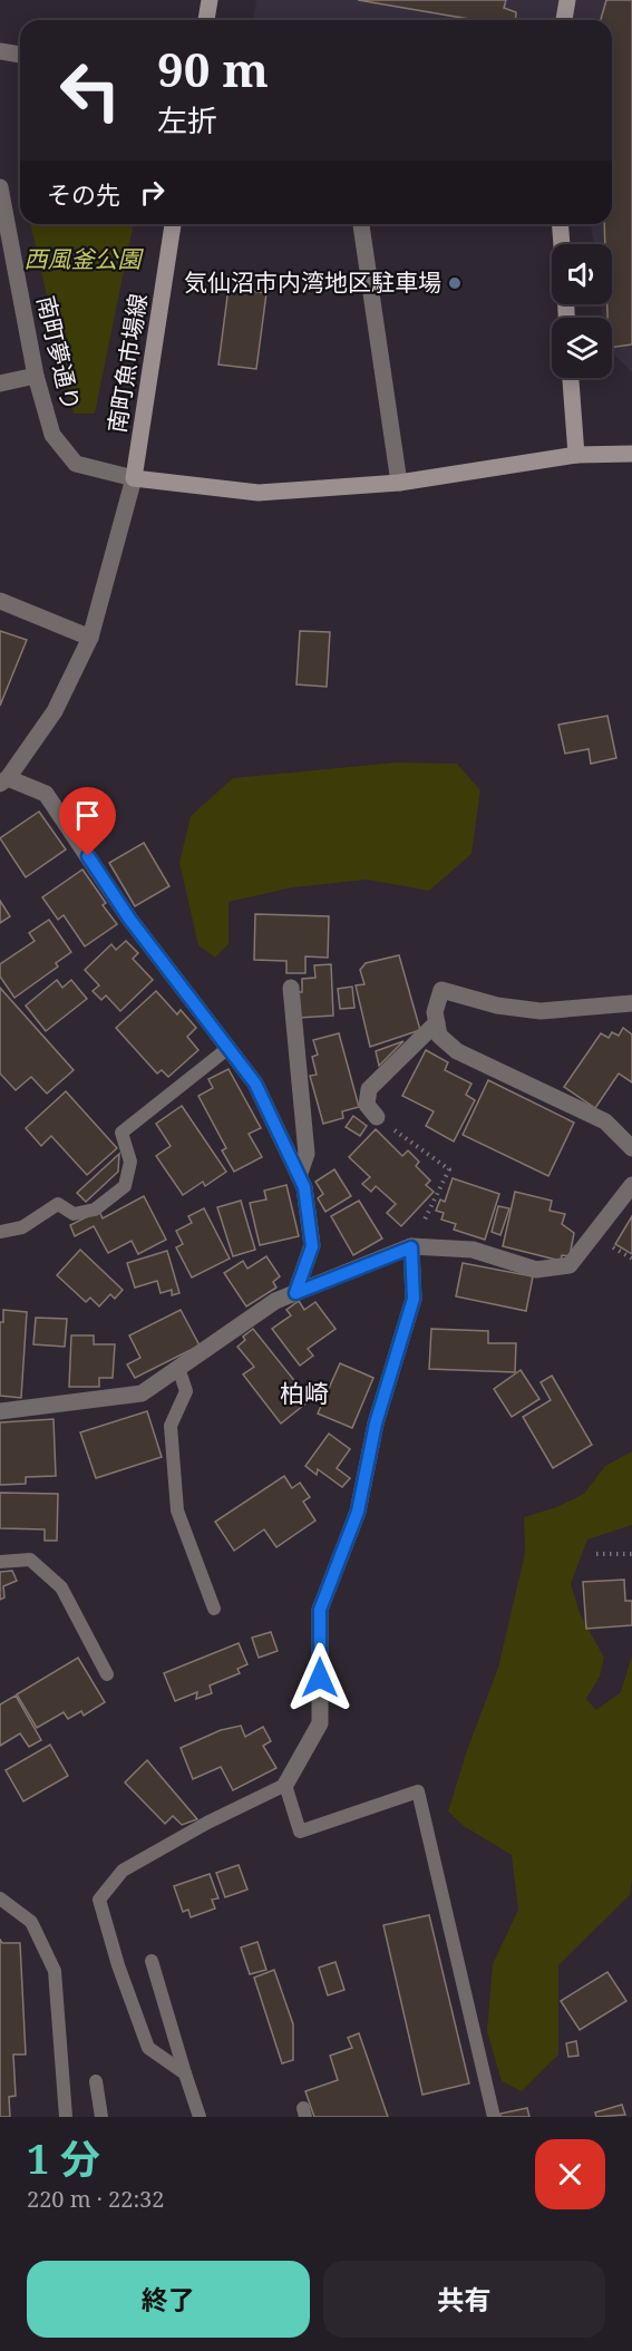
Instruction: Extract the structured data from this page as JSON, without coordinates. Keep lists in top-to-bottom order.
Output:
{
  "streets": {
    "street": ["南町夢通り", "南町魚市場線"]
  },
  "crossings": [
    ["南町夢通り", "南町魚市場線"]
  ],
  "districts": ["柏崎"],
  "parks": ["西風釜公園"],
  "places": ["気仙沼市内湾地区駐車場"],
  "page": {
    "turn": ["90 m", "左折"],
    "then": "その先",
    "heading": ["1 分", "220 m · 22:32"],
    "buttons": ["終了", "共有"]
  }
}
